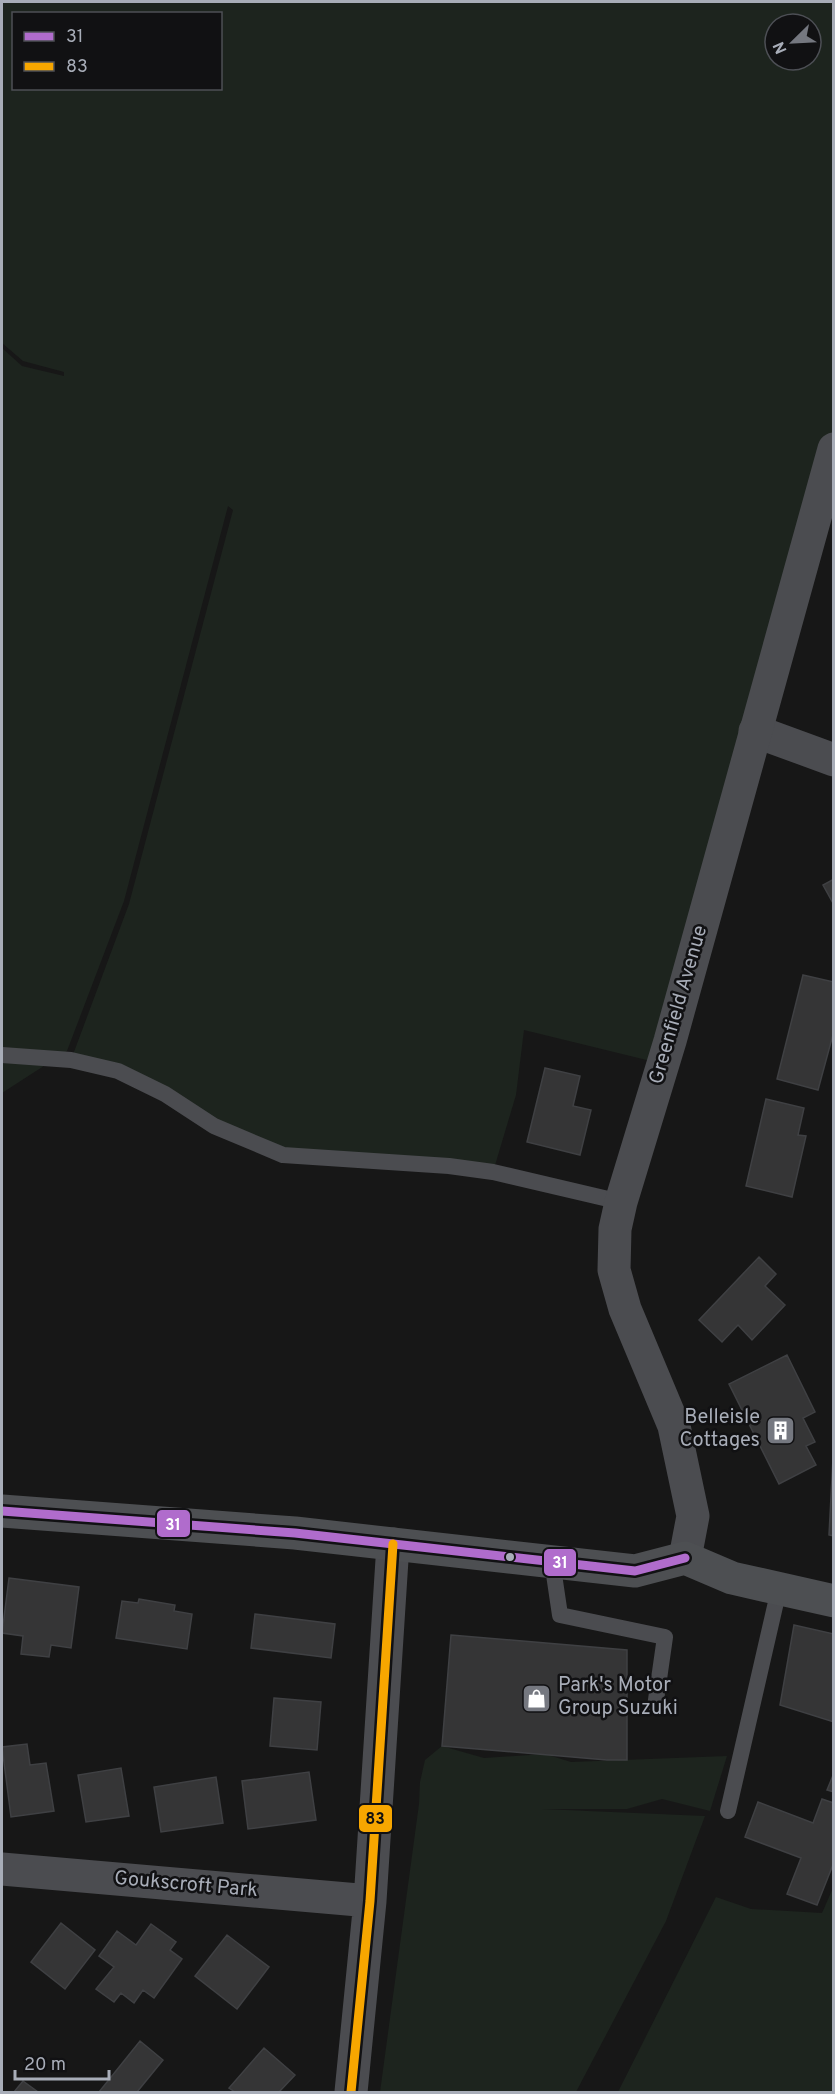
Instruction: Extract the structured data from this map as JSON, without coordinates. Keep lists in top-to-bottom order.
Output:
{
  "streets": {
    "street": ["Greenfield Avenue", "Goukscroft Park"]
  },
  "places": {
    "building": ["Belleisle Cottages"],
    "shop": ["Park's Motor Group Suzuki"]
  },
  "lines": ["transit line 31", "transit line 83"],
  "legend": ["31", "83"],
  "scale_bar": "20 m",
  "north": "bottom left"
}
